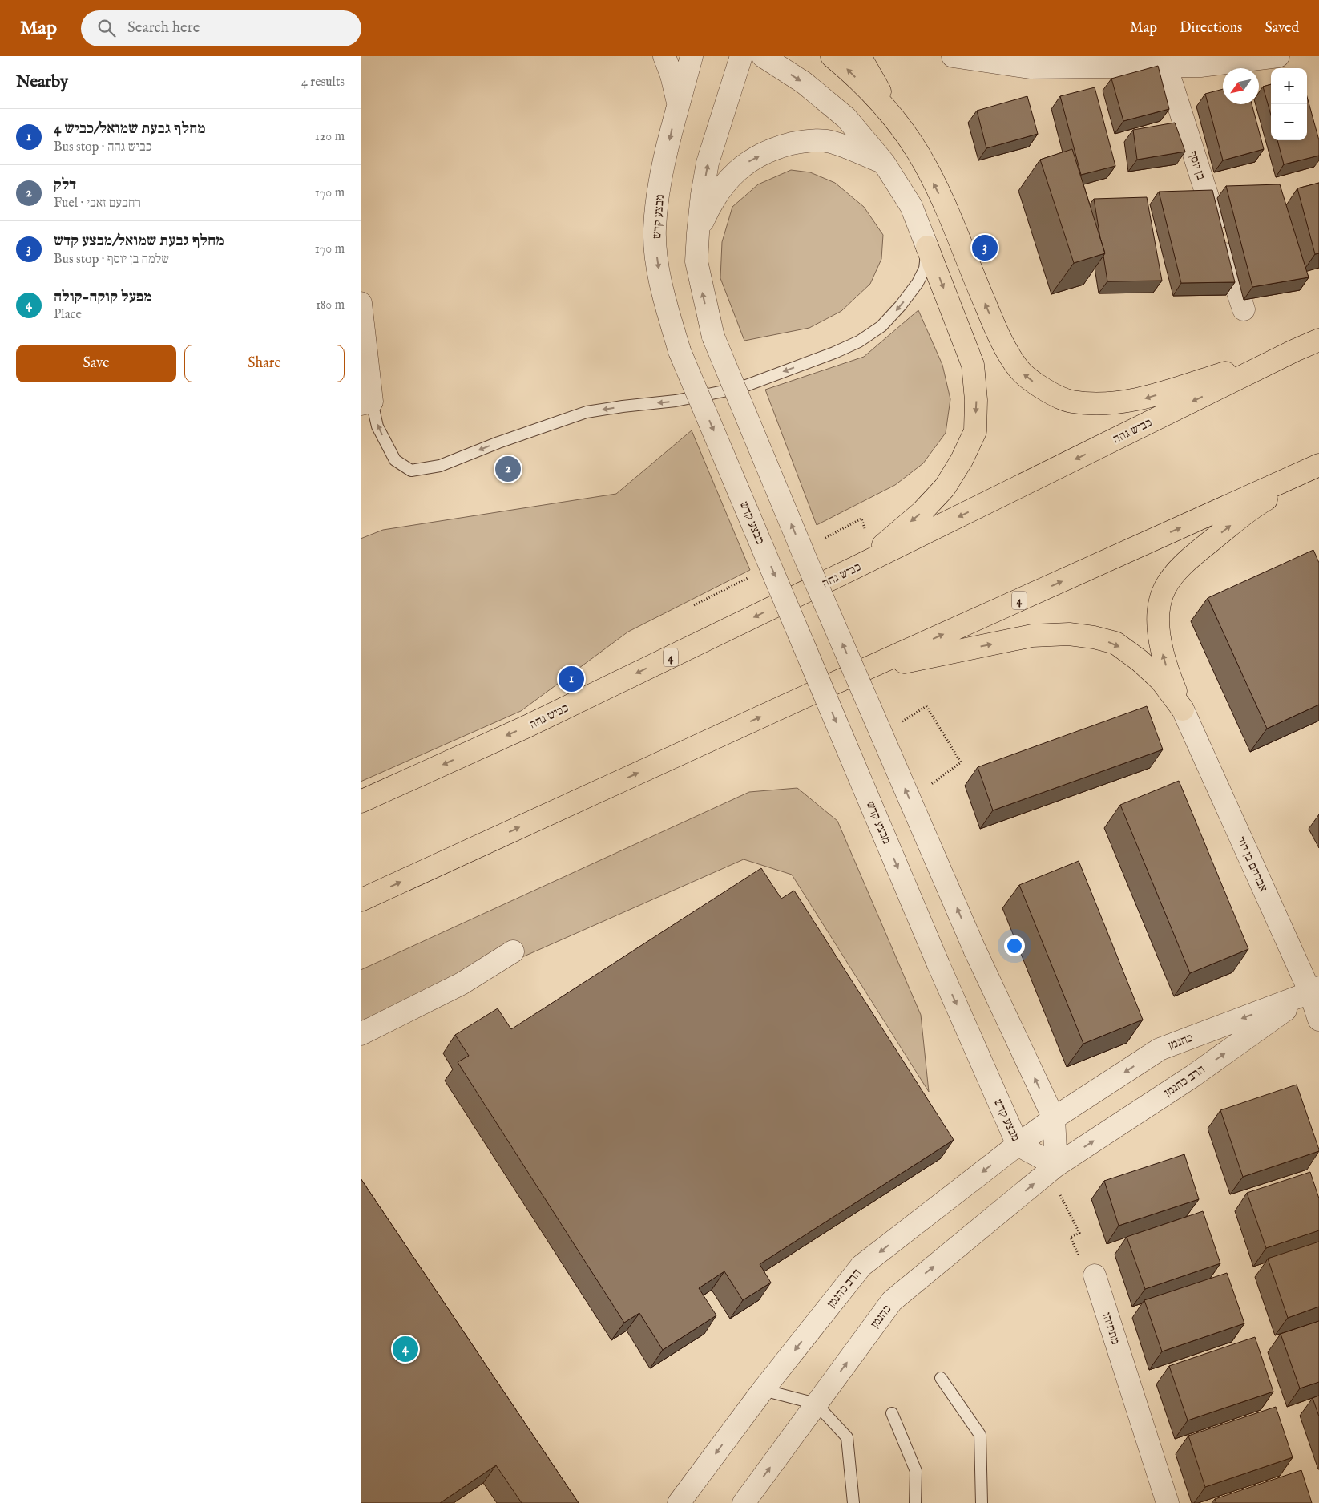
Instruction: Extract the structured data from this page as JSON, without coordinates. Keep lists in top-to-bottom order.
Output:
{
  "streets": {
    "highway": ["כביש גהה", "4"],
    "street": [
      "בן יוסף",
      "מבצע קדש",
      "אברהם בן דוד",
      "כהנמן",
      "הרב כהנמן",
      "מתתיהו"
    ]
  },
  "crossings": [
    ["מבצע קדש", "כהנמן"],
    ["מבצע קדש", "הרב כהנמן"],
    ["אברהם בן דוד", "כהנמן"],
    ["אברהם בן דוד", "הרב כהנמן"],
    ["כהנמן", "הרב כהנמן"]
  ],
  "north": "bottom left",
  "page": {
    "header": "Map",
    "search": "Search here",
    "nav": ["Map", "Directions", "Saved"],
    "heading": ["Nearby", "4 results"],
    "map_buttons": ["+", "−"],
    "list": [
      {
        "mark": "1",
        "name": "מחלף גבעת שמואל/כביש 4",
        "note": "Bus stop · כביש גהה",
        "value": "120 m"
      },
      {
        "mark": "2",
        "name": "דלק",
        "note": "Fuel · רחבעם זאבי",
        "value": "170 m"
      },
      {
        "mark": "3",
        "name": "מחלף גבעת שמואל/מבצע קדש",
        "note": "Bus stop · שלמה בן יוסף",
        "value": "170 m"
      },
      {
        "mark": "4",
        "name": "מפעל קוקה-קולה",
        "note": "Place",
        "value": "180 m"
      }
    ],
    "pins": [
      "3",
      "2",
      "1",
      "4"
    ],
    "buttons": ["Save", "Share"]
  }
}
